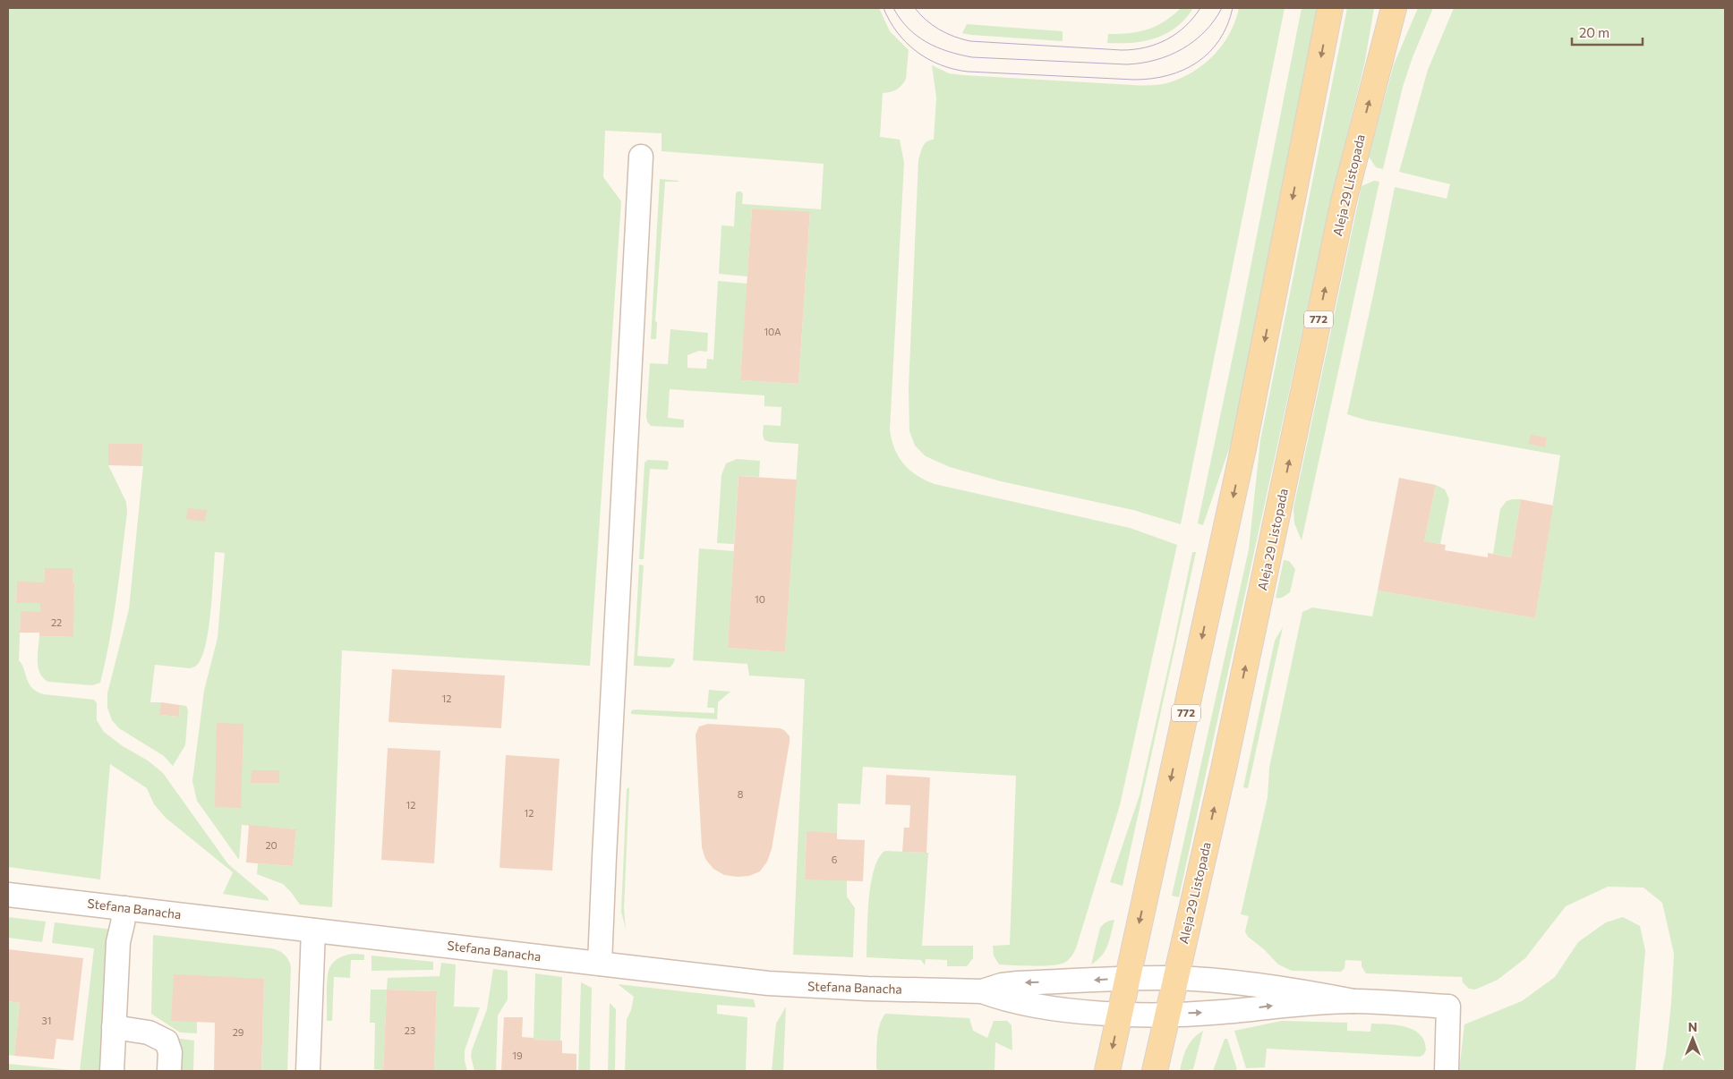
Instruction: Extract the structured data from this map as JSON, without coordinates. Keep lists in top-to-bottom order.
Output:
{
  "streets": {
    "main road": ["Aleja 29 Listopada", "772"],
    "street": ["Stefana Banacha"]
  },
  "crossings": [
    ["Aleja 29 Listopada", "Stefana Banacha"],
    ["772", "Stefana Banacha"]
  ],
  "house_numbers": [
    "10A",
    "10",
    "22",
    "12",
    "8",
    "12",
    "12",
    "20",
    "6",
    "31",
    "23",
    "29",
    "19"
  ],
  "scale_bar": "20 m",
  "north": "top"
}
